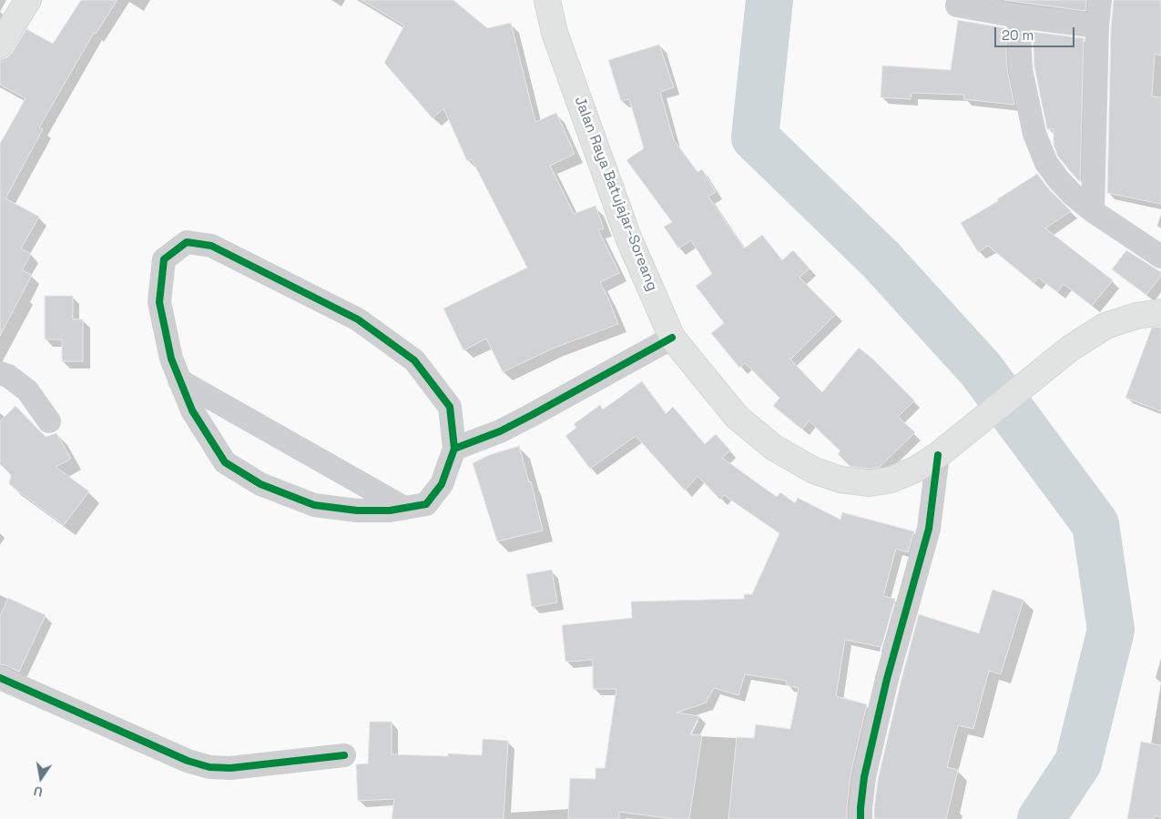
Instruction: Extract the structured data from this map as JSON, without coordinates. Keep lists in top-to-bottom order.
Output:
{
  "streets": {
    "main road": ["Jalan Raya Batujajar-Soreang"]
  },
  "scale_bar": "20 m",
  "north": "bottom"
}
